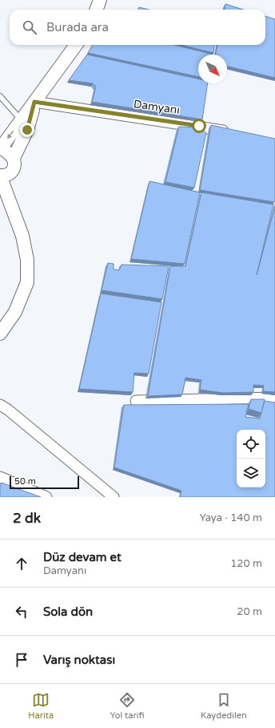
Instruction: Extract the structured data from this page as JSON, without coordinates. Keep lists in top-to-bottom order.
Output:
{
  "streets": {
    "street": ["Damyanı"]
  },
  "scale_bar": "50 m",
  "north": "bottom right",
  "page": {
    "search": "Burada ara",
    "scale": "50 m",
    "heading": ["2 dk", "Yaya · 140 m"],
    "list": [
      ["Düz devam et", "Damyanı", "120 m"],
      ["Sola dön", "20 m"],
      "Varış noktası"
    ],
    "nav": ["Harita", "Yol tarifi", "Kaydedilen"]
  }
}
